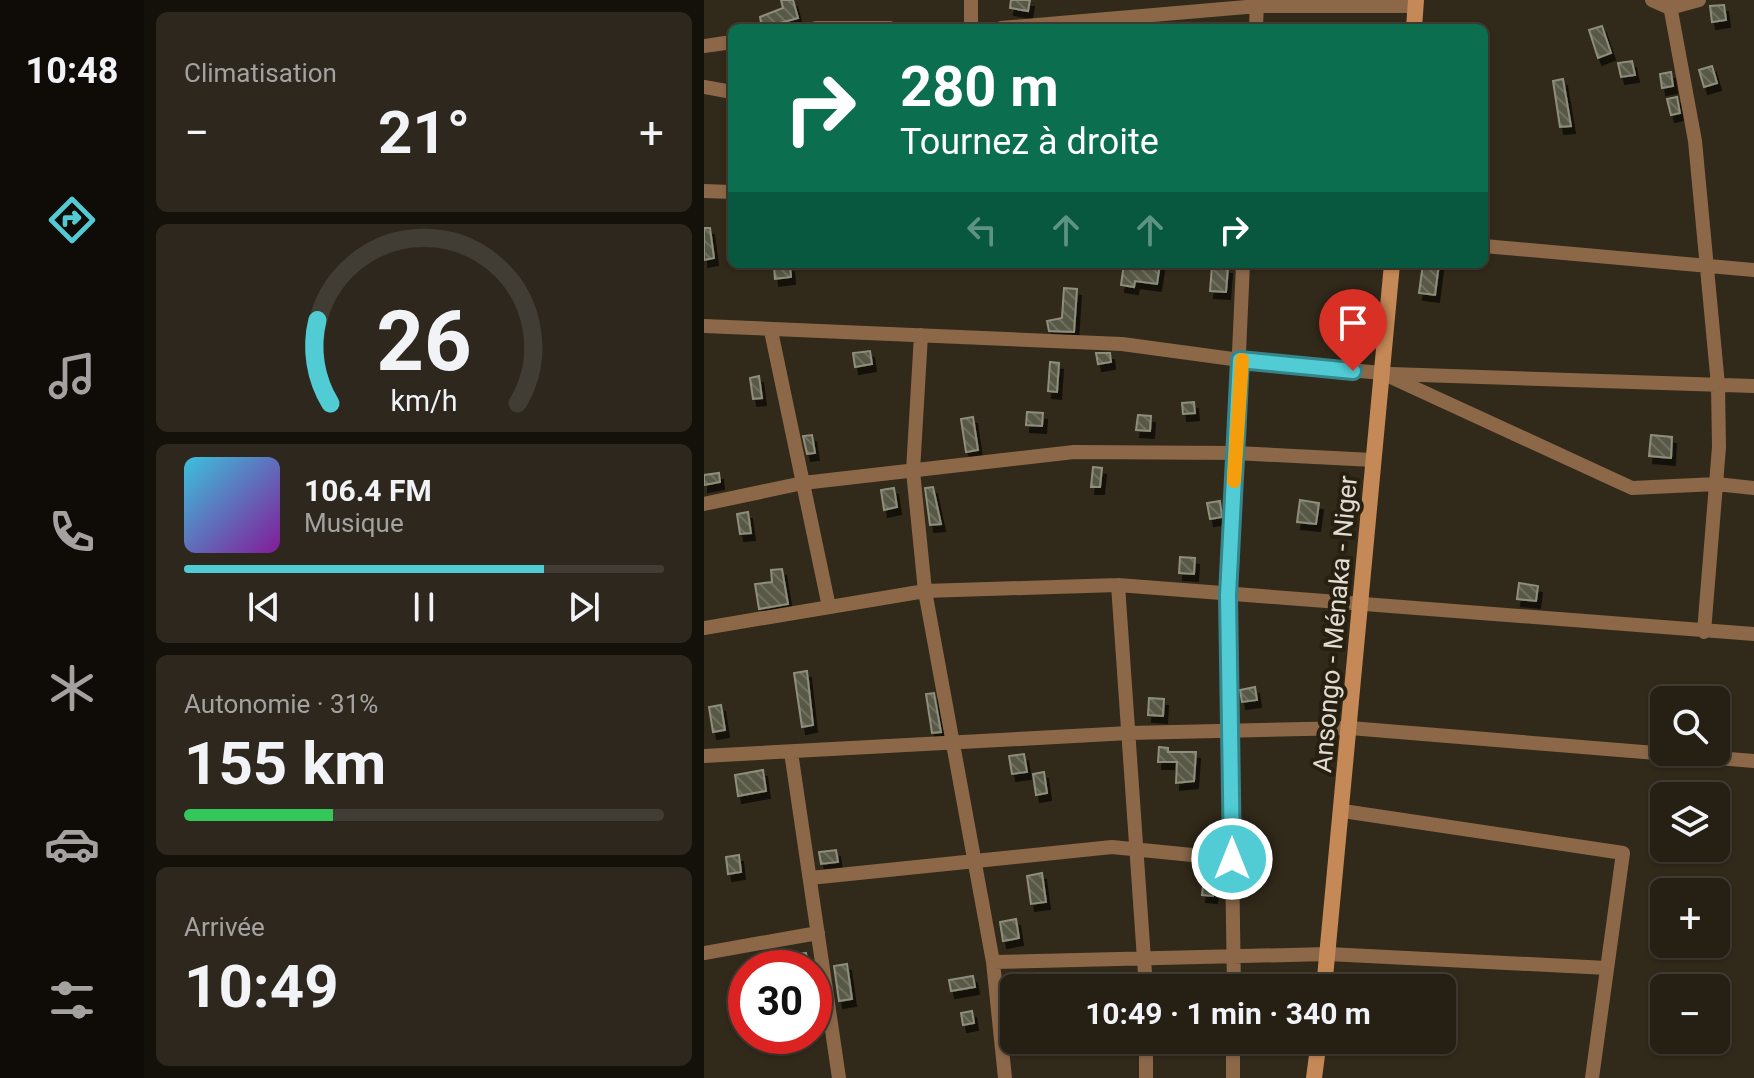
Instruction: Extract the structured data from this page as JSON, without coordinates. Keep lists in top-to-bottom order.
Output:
{
  "streets": {
    "main road": ["Ansongo - Ménaka - Niger"]
  },
  "page": {
    "tabs": "10:48",
    "tile": [
      "Climatisation",
      ["Autonomie · 31%", "155 km"],
      ["Arrivée", "10:49"]
    ],
    "turn": ["280 m", "Tournez à droite"],
    "heat": ["−", "21°", "+"],
    "song": ["106.4 FM", "Musique"],
    "map_buttons": ["+", "−"],
    "limit": "30",
    "trip": "10:49 · 1 min · 340 m",
    "gauge": ["26", "km/h"]
  }
}
